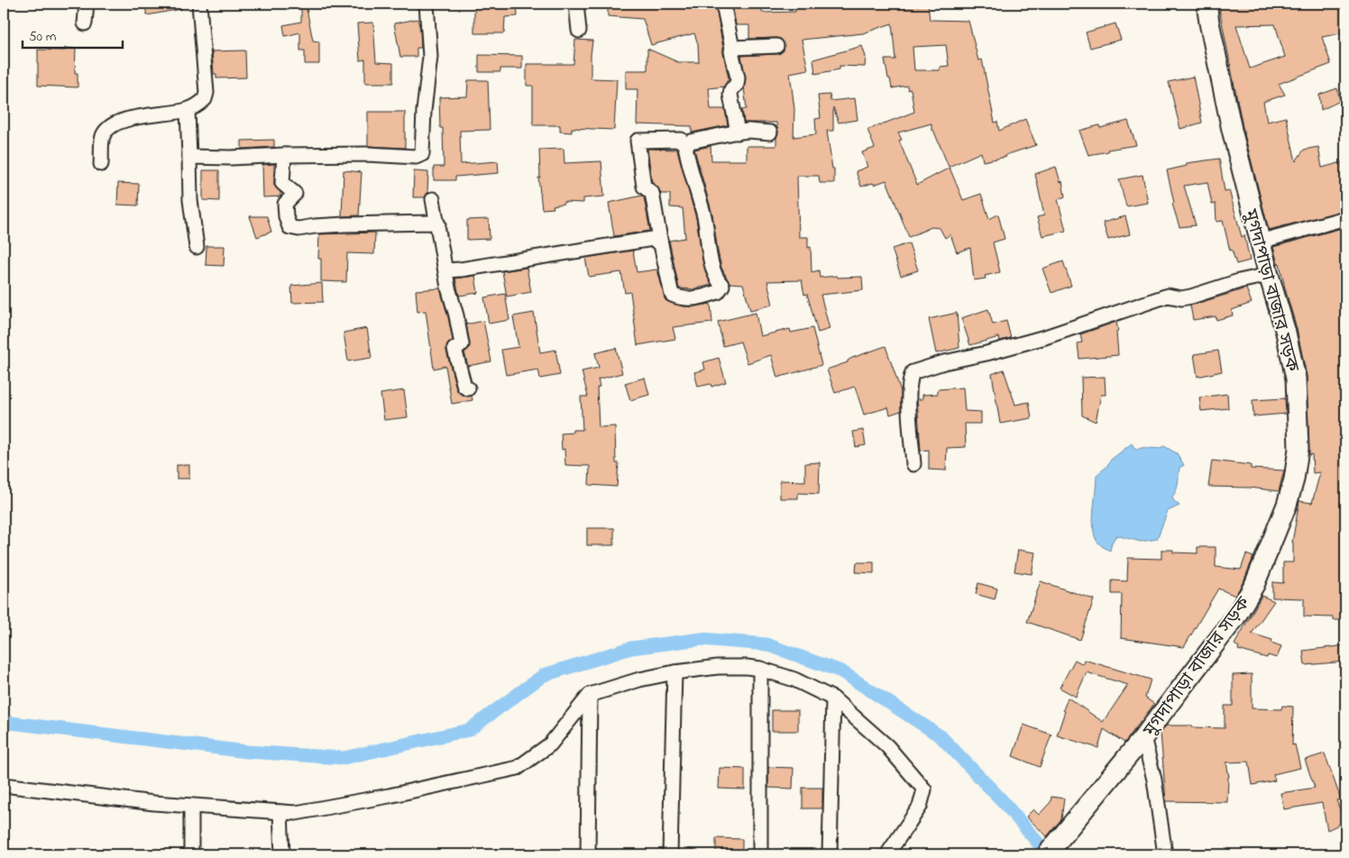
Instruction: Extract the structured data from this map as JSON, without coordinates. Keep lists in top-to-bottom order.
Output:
{
  "streets": {
    "street": ["মুগদাপাড়া বাজার সড়ক"]
  },
  "scale_bar": "50 m"
}
